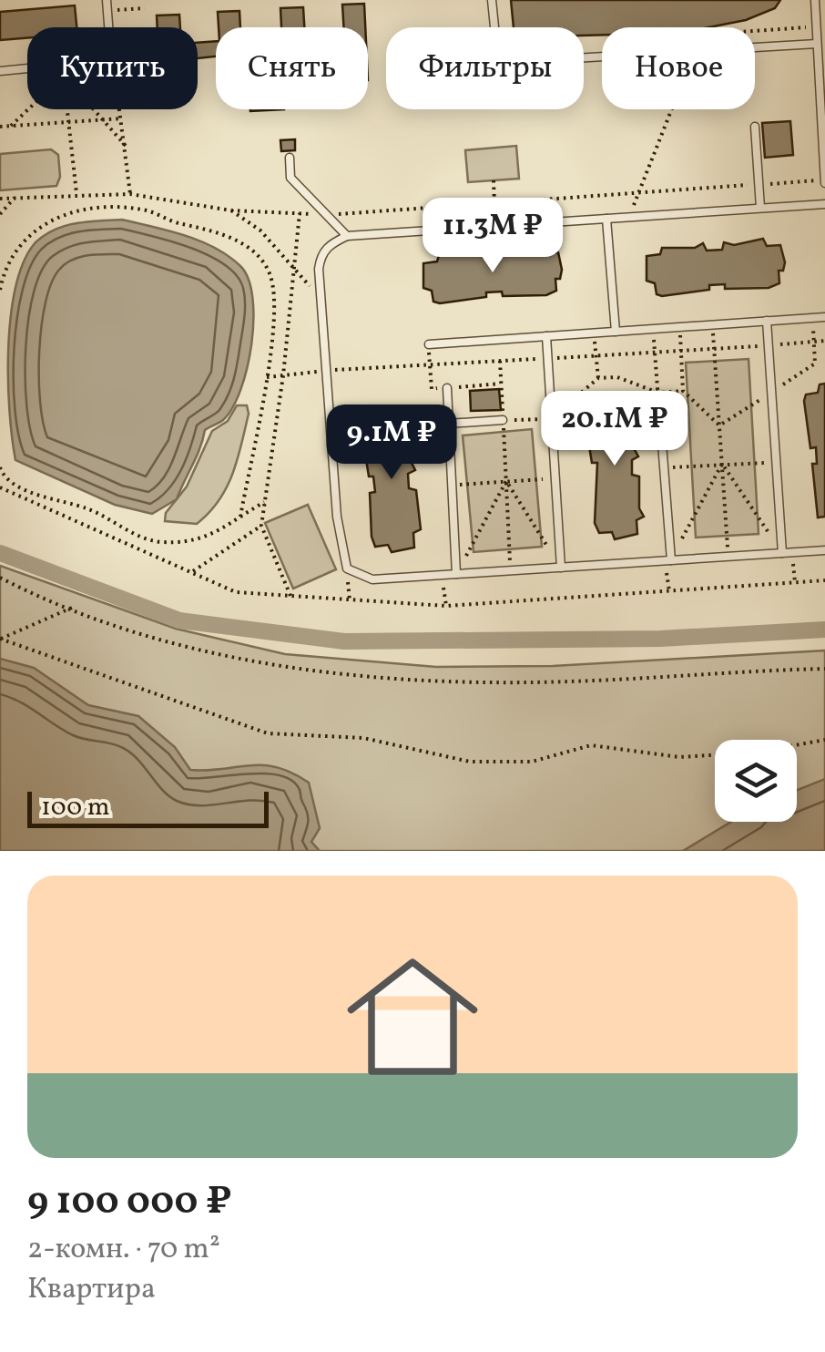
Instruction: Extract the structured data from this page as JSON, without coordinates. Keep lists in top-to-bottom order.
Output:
{
  "scale_bar": "100 m",
  "page": {
    "chip": [
      "Купить",
      "Снять",
      "Фильтры",
      "Новое"
    ],
    "price": ["11.3M ₽", "20.1M ₽", "9.1M ₽"],
    "scale": "100 m",
    "list": [
      {
        "name": "9 100 000 ₽",
        "note": "2-комн. · 70 m² · Квартира"
      }
    ]
  }
}
